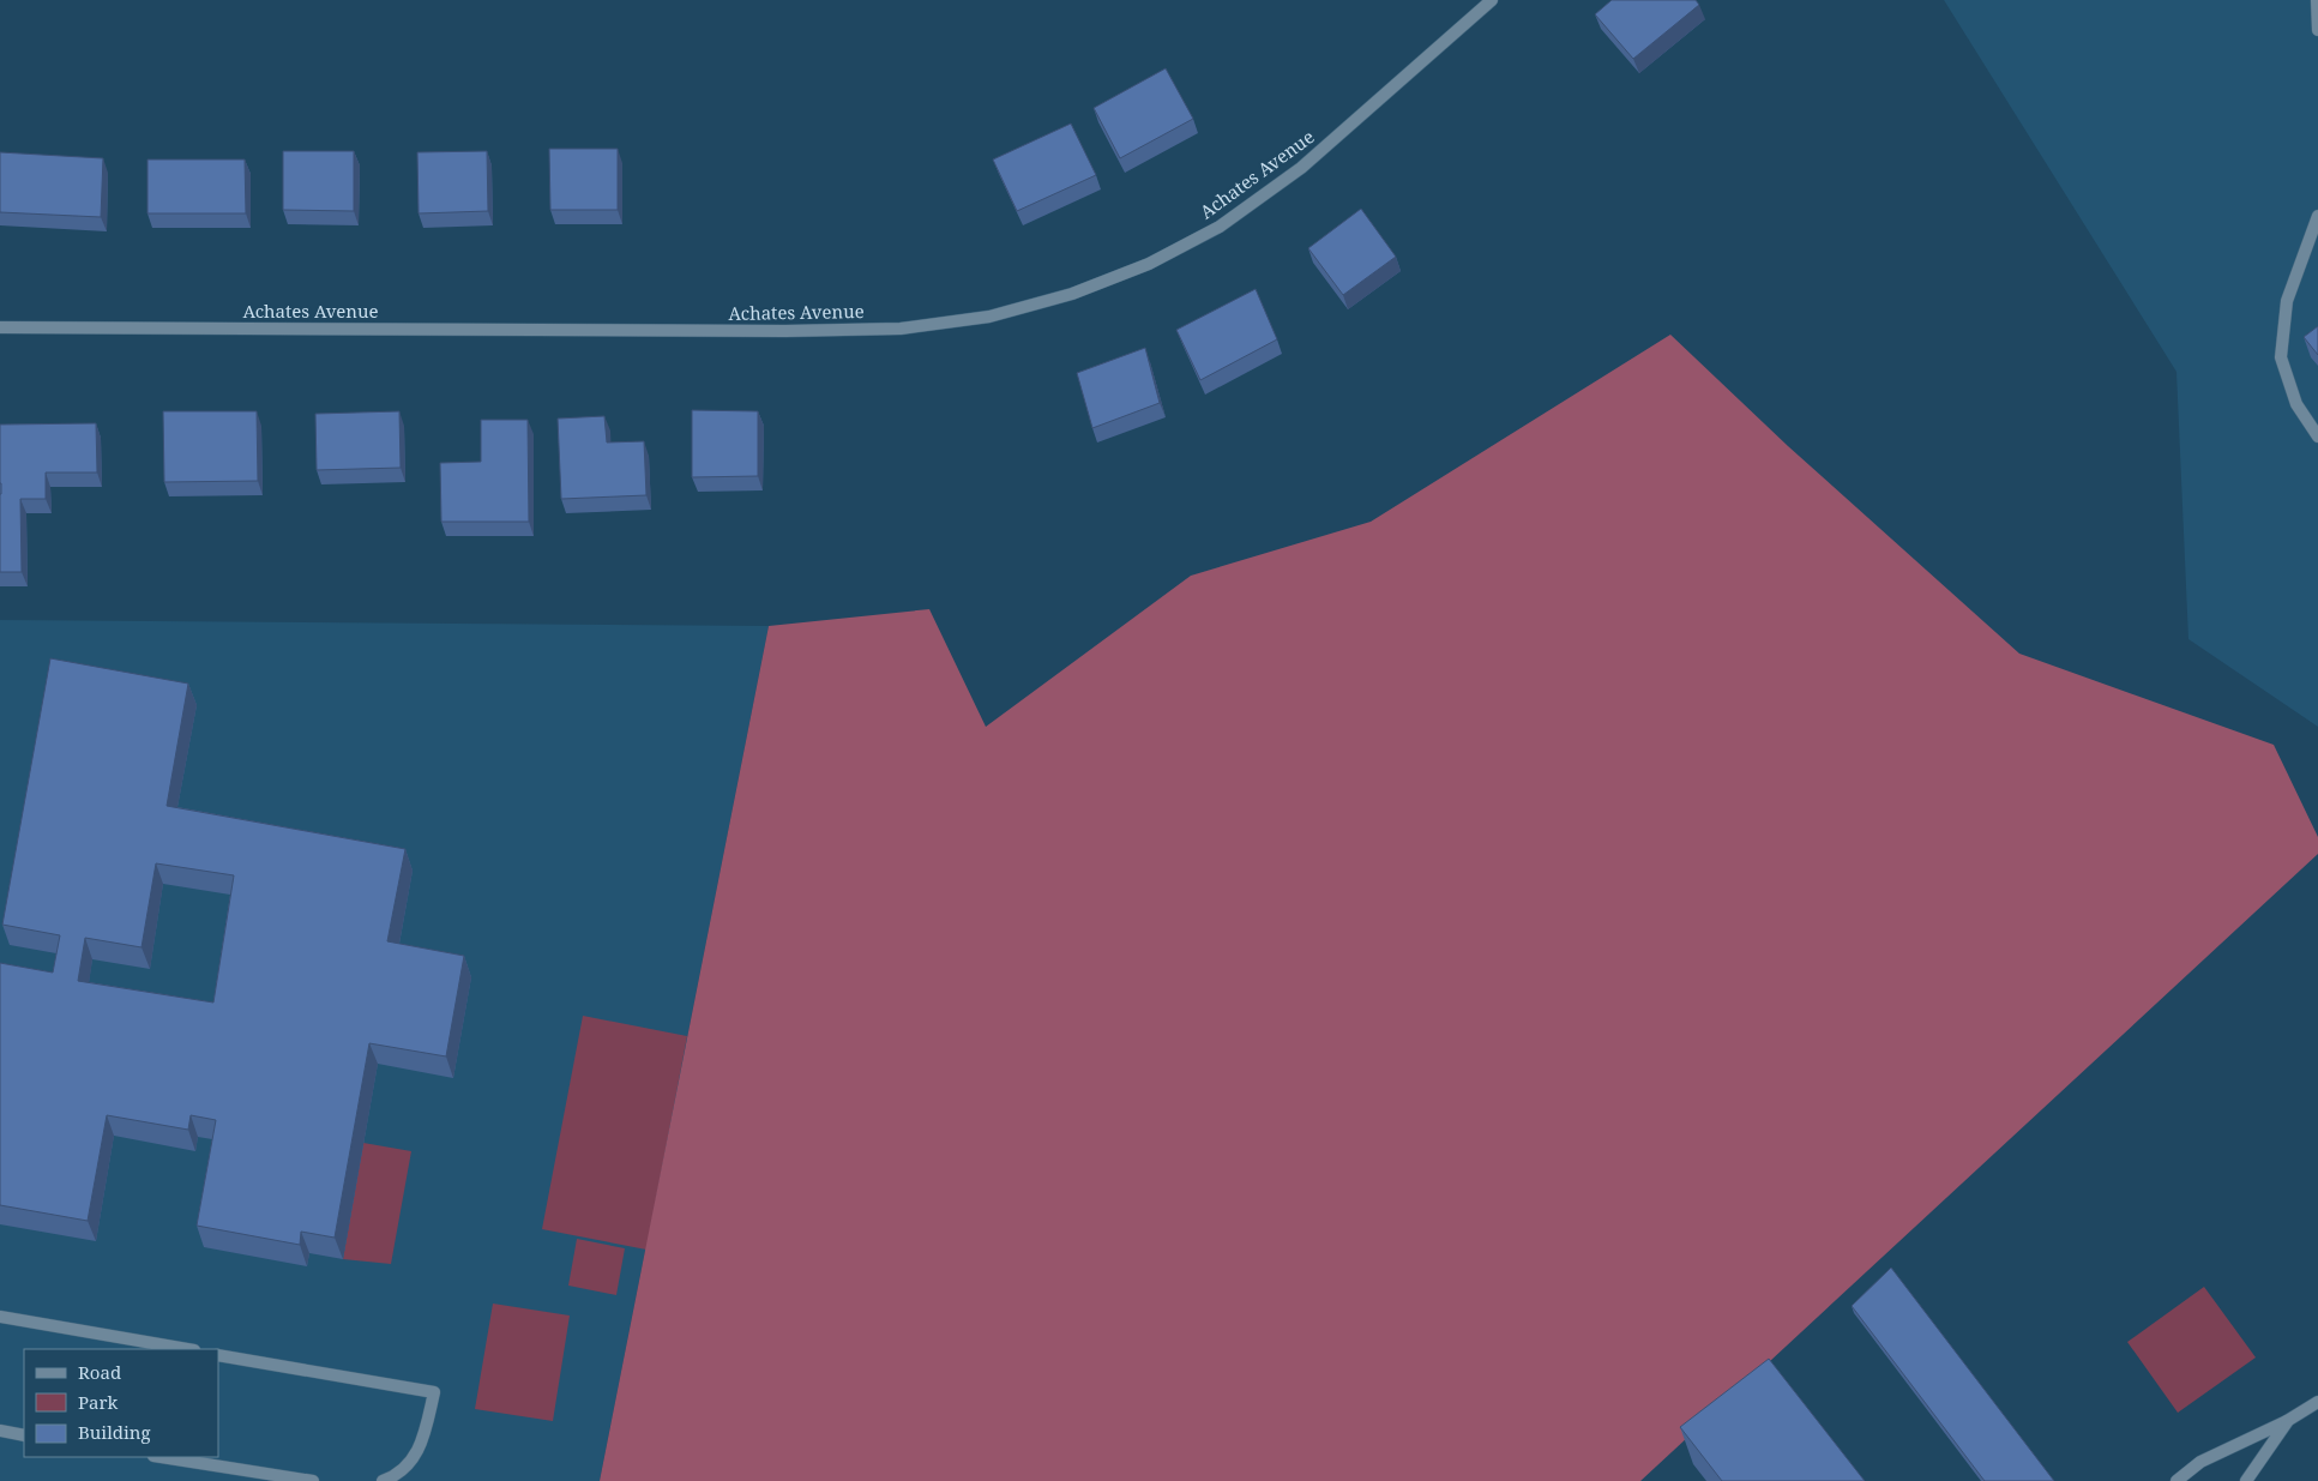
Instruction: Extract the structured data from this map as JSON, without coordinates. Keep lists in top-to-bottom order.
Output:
{
  "streets": {
    "street": ["Achates Avenue"]
  },
  "legend": ["Road", "Park", "Building"]
}
